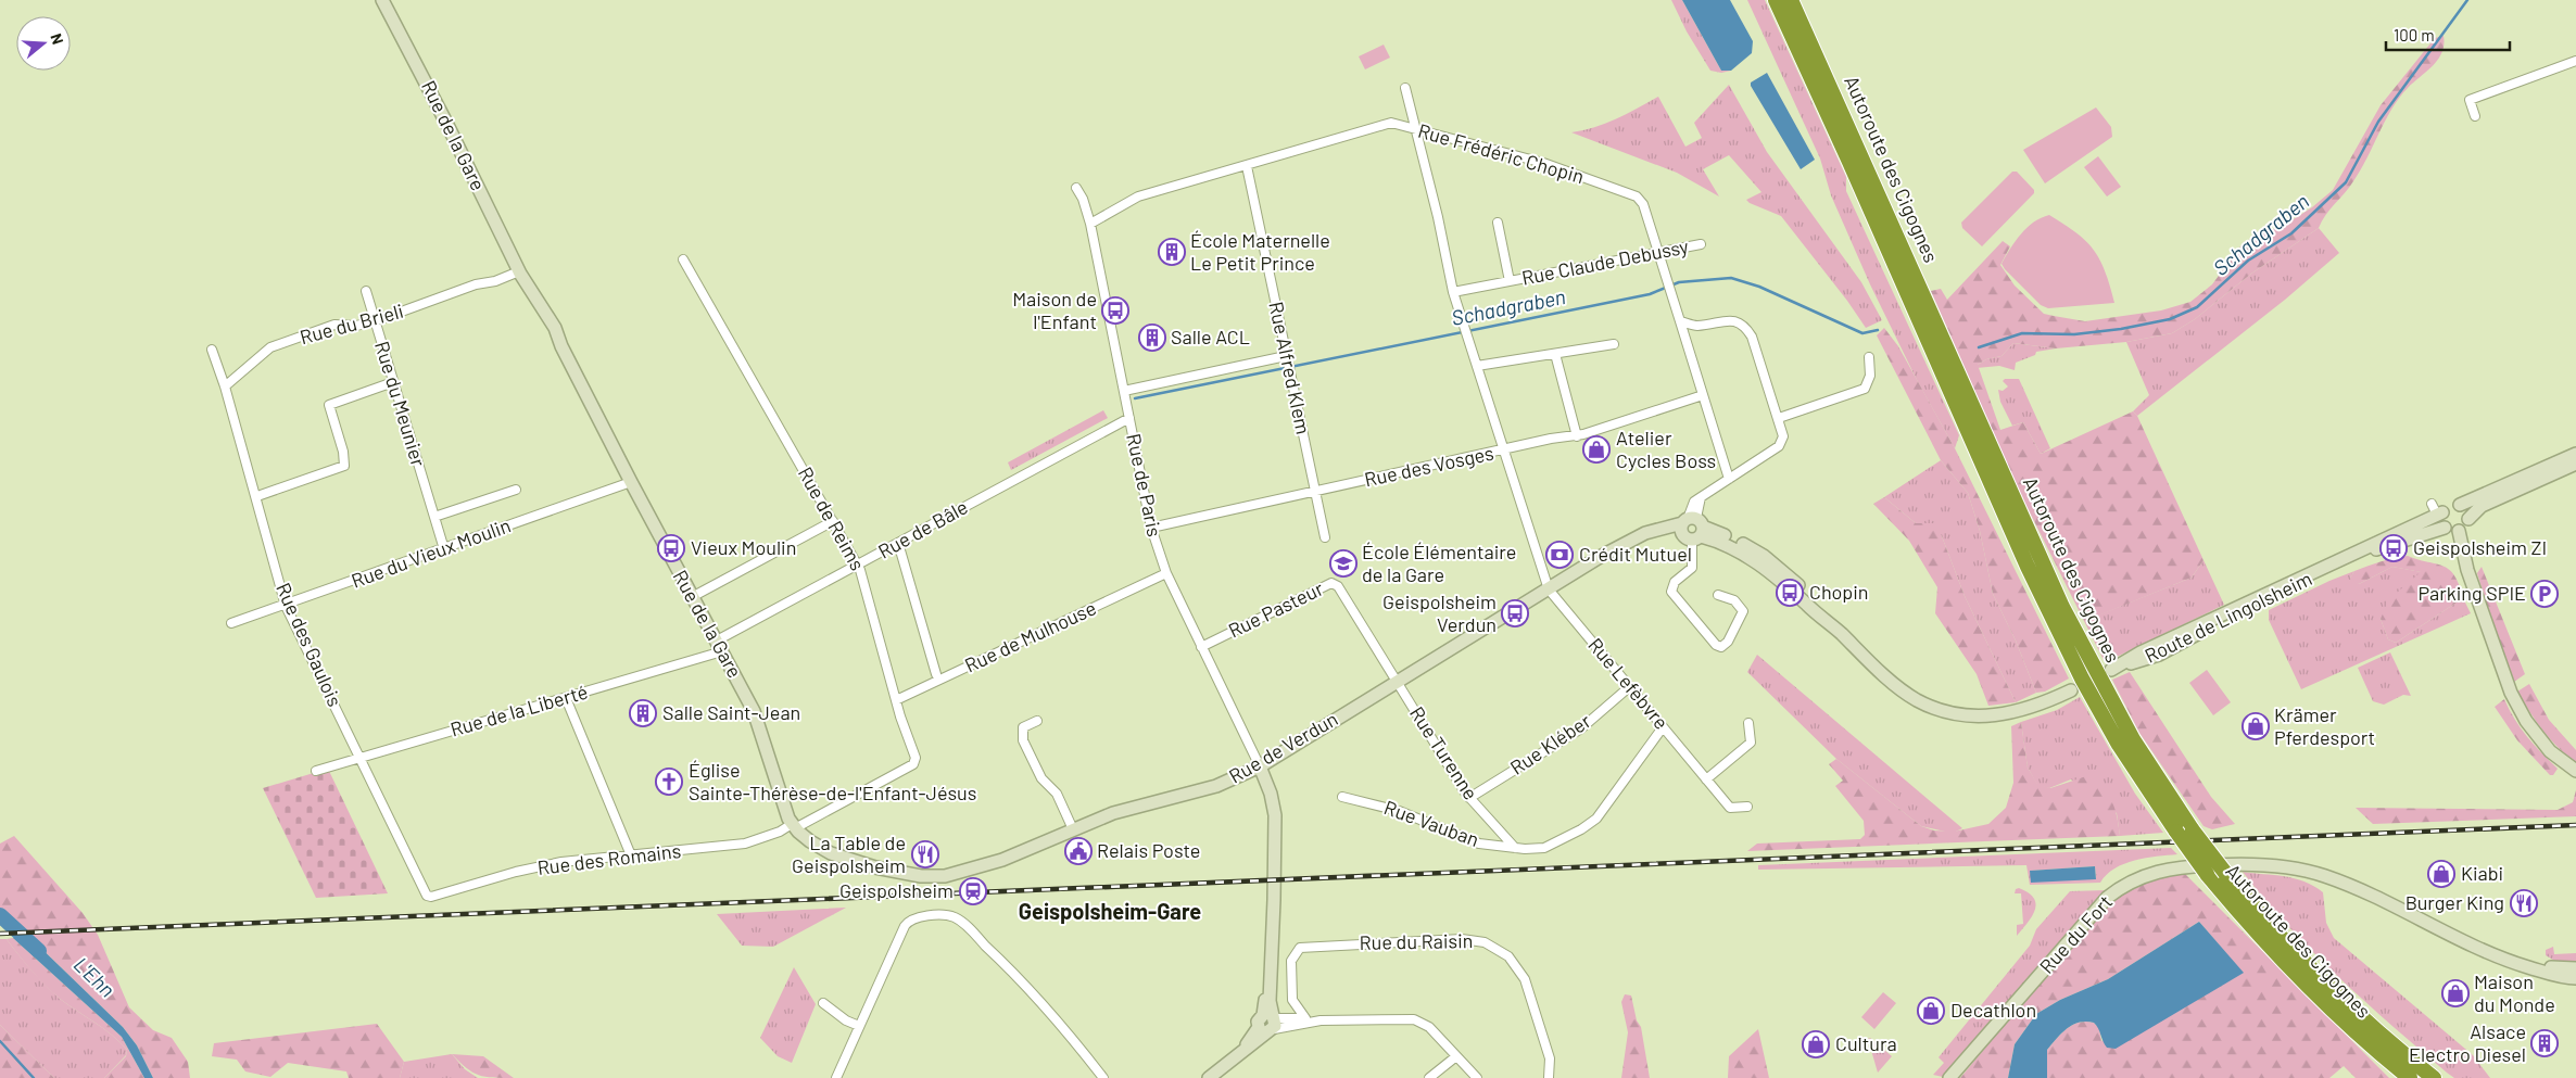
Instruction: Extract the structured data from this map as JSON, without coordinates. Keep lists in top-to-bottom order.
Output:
{
  "streets": {
    "highway": ["Autoroute des Cigognes"],
    "main road": [
      "Rue de la Gare",
      "Route de Lingolsheim",
      "Rue de Verdun",
      "Rue du Fort"
    ],
    "street": [
      "Rue Frédéric Chopin",
      "Rue Claude Debussy",
      "Rue du Brieli",
      "Rue Alfred Klem",
      "Rue du Meunier",
      "Rue des Vosges",
      "Rue de Paris",
      "Rue de Reims",
      "Rue de Bâle",
      "Rue du Vieux Moulin",
      "Rue Pasteur",
      "Rue de Mulhouse",
      "Rue des Gaulois",
      "Rue Lefèbvre",
      "Rue de la Liberté",
      "Rue Kléber",
      "Rue Turenne",
      "Rue Vauban",
      "Rue des Romains",
      "Rue du Raisin"
    ]
  },
  "crossings": [
    ["Rue de la Gare", "Rue du Brieli"],
    ["Rue de la Gare", "Rue de Reims"],
    ["Rue de la Gare", "Rue de Bâle"],
    ["Rue de la Gare", "Rue du Vieux Moulin"],
    ["Rue de la Gare", "Rue de la Liberté"],
    ["Rue de la Gare", "Rue de Verdun"],
    ["Rue de la Gare", "Rue des Romains"],
    ["Rue Frédéric Chopin", "Rue Claude Debussy"],
    ["Rue Frédéric Chopin", "Rue Alfred Klem"],
    ["Rue Frédéric Chopin", "Rue des Vosges"],
    ["Rue Frédéric Chopin", "Rue de Paris"],
    ["Rue du Brieli", "Rue du Meunier"],
    ["Rue du Brieli", "Rue des Gaulois"],
    ["Rue Alfred Klem", "Rue des Vosges"],
    ["Rue du Meunier", "Rue du Vieux Moulin"],
    ["Rue des Vosges", "Rue de Paris"],
    ["Rue de Paris", "Rue de Bâle"],
    ["Rue de Paris", "Rue Pasteur"],
    ["Rue de Paris", "Rue de Mulhouse"],
    ["Rue de Paris", "Rue de Verdun"],
    ["Rue de Reims", "Rue de Bâle"],
    ["Rue de Reims", "Rue de Mulhouse"],
    ["Rue de Reims", "Rue de Verdun"],
    ["Rue de Reims", "Rue des Romains"],
    ["Rue de Bâle", "Rue de la Liberté"],
    ["Rue du Vieux Moulin", "Rue des Gaulois"],
    ["Rue Pasteur", "Rue de Verdun"],
    ["Rue Pasteur", "Rue Turenne"],
    ["Rue des Gaulois", "Rue de la Liberté"],
    ["Rue des Gaulois", "Rue des Romains"],
    ["Rue Lefèbvre", "Rue Kléber"],
    ["Rue Lefèbvre", "Rue de Verdun"],
    ["Rue Lefèbvre", "Rue Vauban"],
    ["Rue Kléber", "Rue Turenne"],
    ["Rue de Verdun", "Rue Turenne"],
    ["Rue de Verdun", "Rue des Romains"],
    ["Rue Turenne", "Rue Vauban"]
  ],
  "districts": ["Geispolsheim-Gare"],
  "water": ["Schadgraben", "L'Ehn"],
  "places": {
    "building": [
      "École Maternelle Le Petit Prince",
      "Salle ACL",
      "Salle Saint-Jean",
      "Alsace Electro Diesel"
    ],
    "bus stop": [
      "Maison de l'Enfant",
      "Vieux Moulin",
      "Geispolsheim ZI",
      "Chopin",
      "Geispolsheim Verdun"
    ],
    "shop": [
      "Atelier Cycles Boss",
      "Krämer Pferdesport",
      "Kiabi",
      "Maison du Monde",
      "Decathlon",
      "Cultura"
    ],
    "bank": ["Crédit Mutuel"],
    "school or university": ["École Élémentaire de la Gare"],
    "parking": ["Parking SPIE"],
    "church": ["Église Sainte-Thérèse-de-l'Enfant-Jésus"],
    "public building": ["Relais Poste"],
    "restaurant": ["La Table de Geispolsheim", "Burger King"],
    "station": ["Geispolsheim"]
  },
  "scale_bar": "100 m",
  "north": "right"
}
